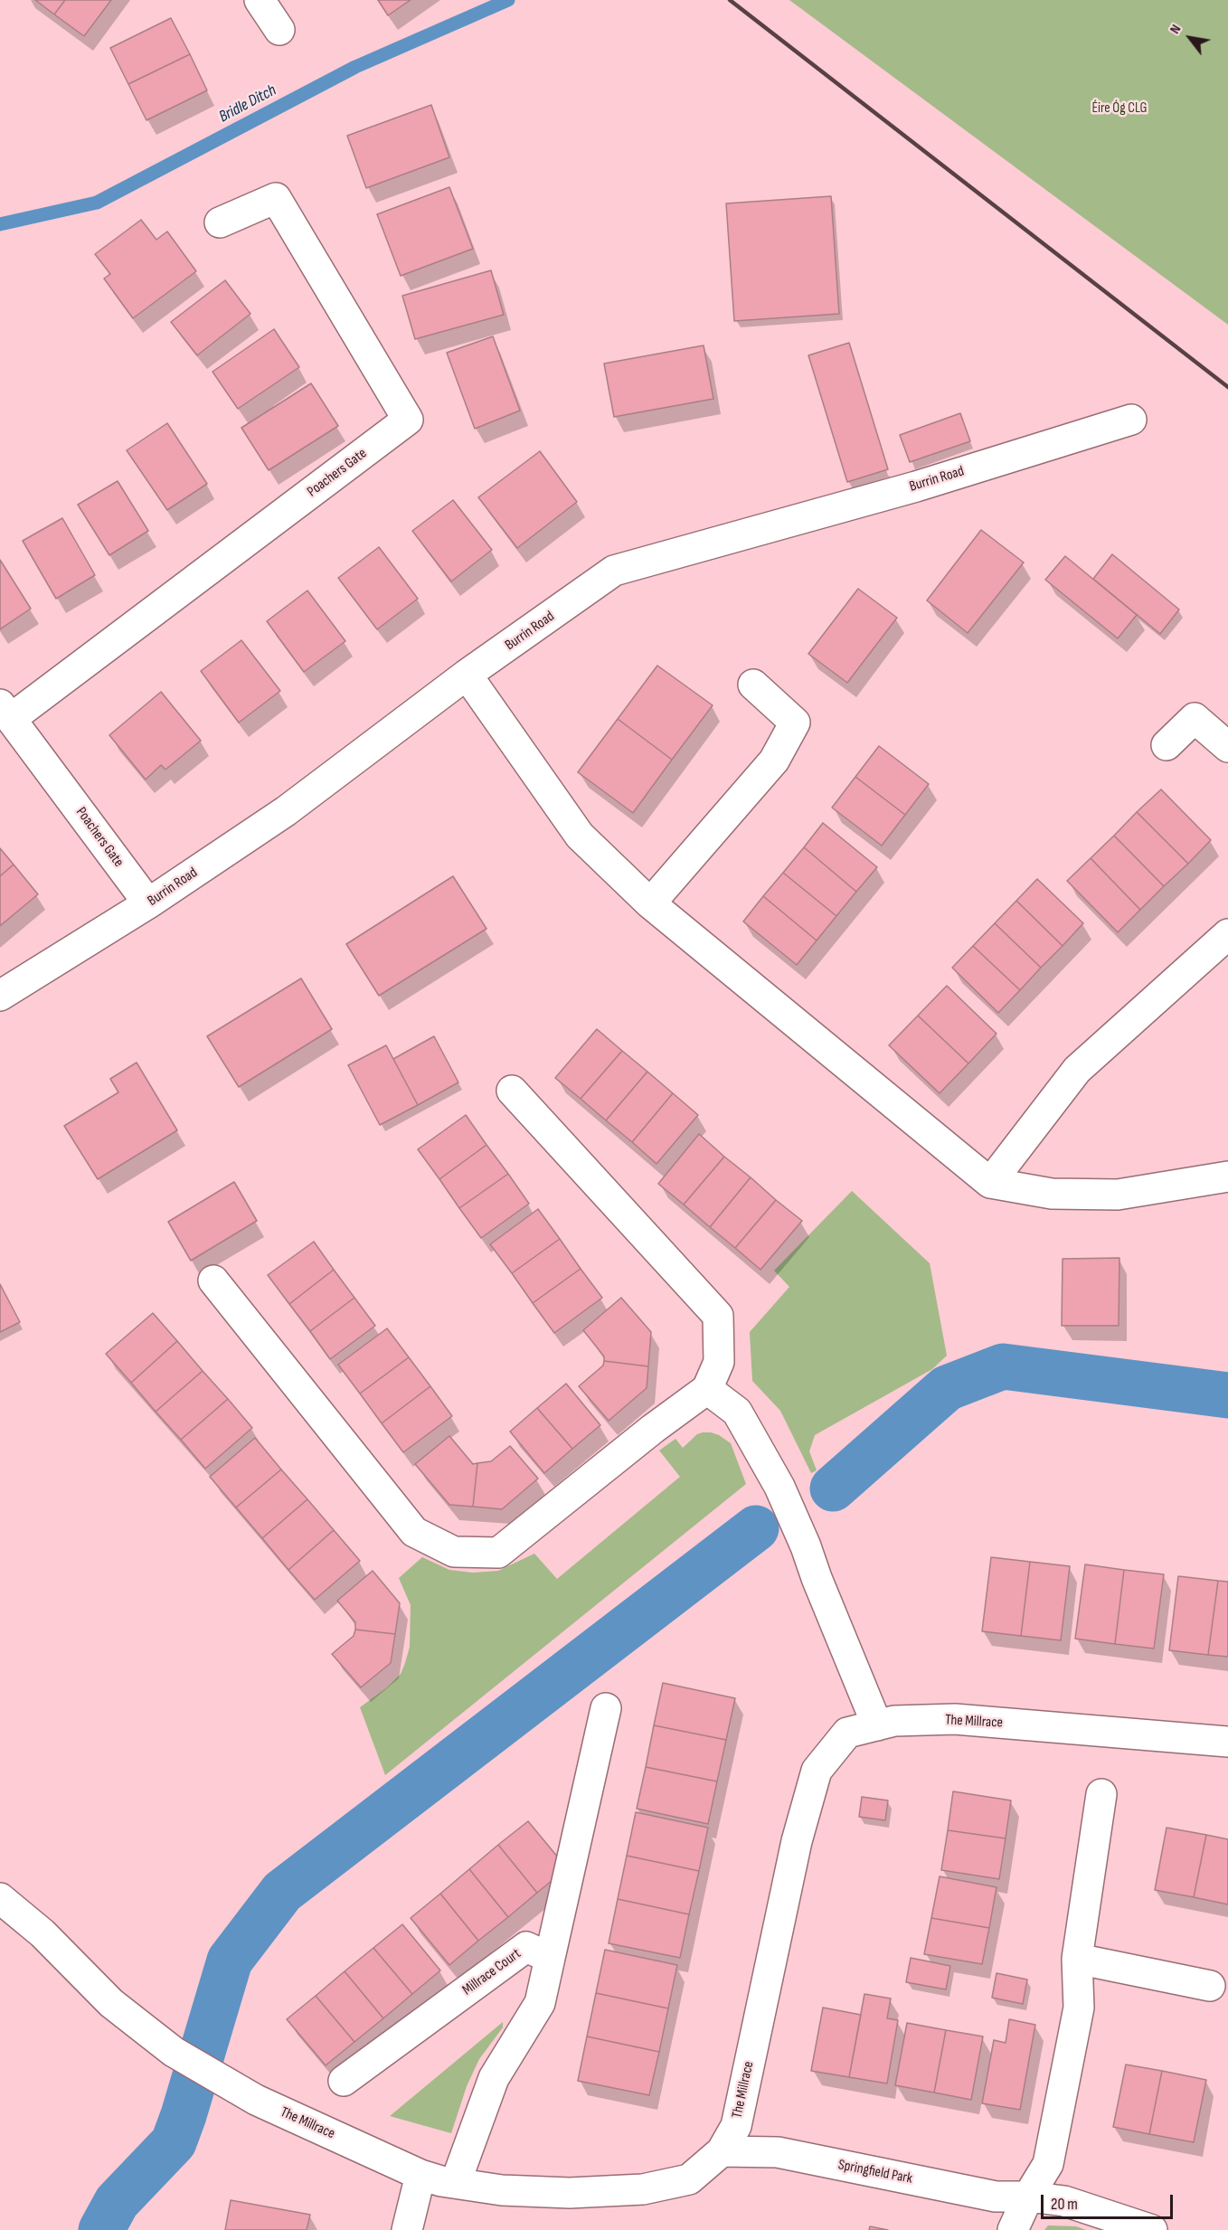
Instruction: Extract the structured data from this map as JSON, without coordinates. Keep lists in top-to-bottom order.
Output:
{
  "streets": {
    "street": [
      "Poachers Gate",
      "Burrin Road",
      "The Millrace",
      "Millrace Court",
      "Springfield Park"
    ]
  },
  "crossings": [
    ["Poachers Gate", "Burrin Road"],
    ["The Millrace", "Springfield Park"]
  ],
  "water": ["Bridle Ditch"],
  "parks": ["Éire Óg CLG"],
  "scale_bar": "20 m",
  "north": "top left"
}
